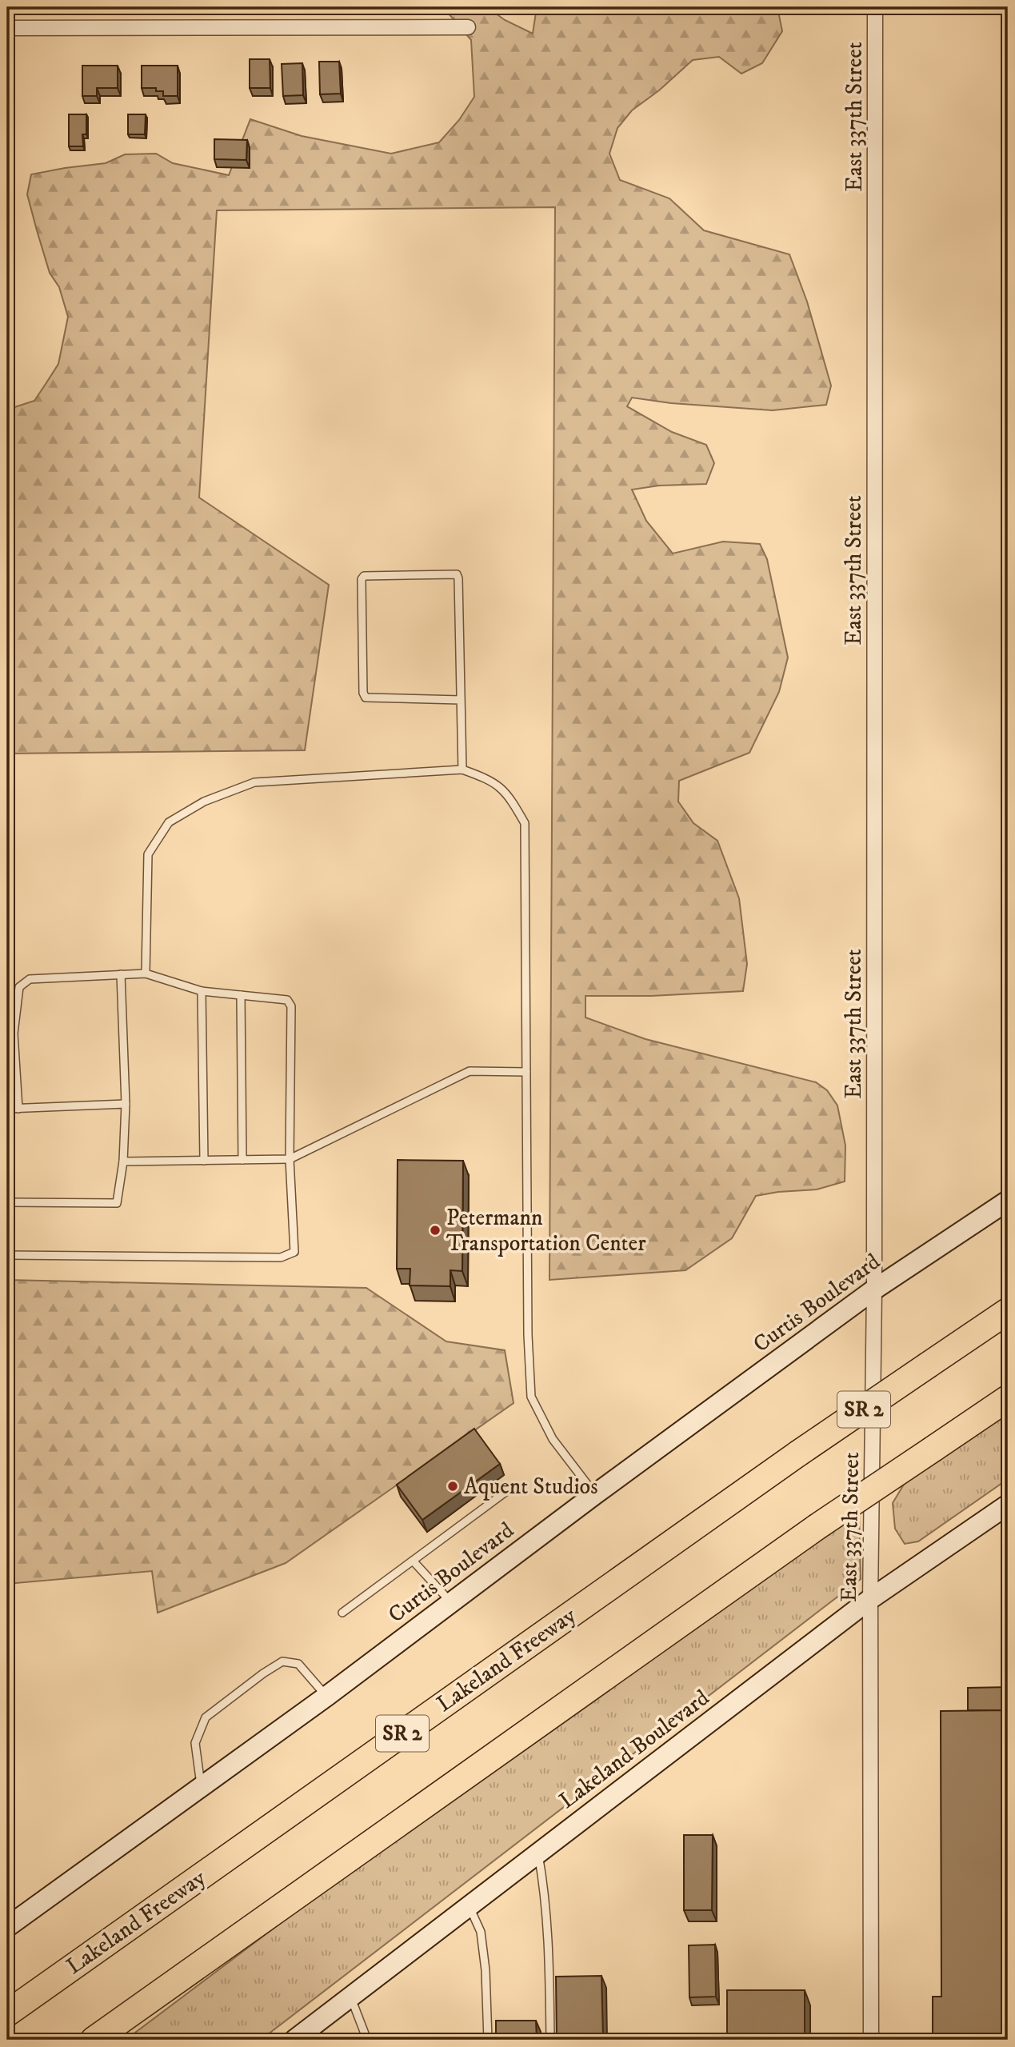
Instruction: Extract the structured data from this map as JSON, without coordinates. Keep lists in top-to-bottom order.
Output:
{
  "streets": {
    "highway": ["SR 2", "Lakeland Freeway"],
    "street": ["East 337th Street", "Curtis Boulevard", "Lakeland Boulevard"]
  },
  "crossings": [
    ["East 337th Street", "Curtis Boulevard"],
    ["East 337th Street", "Lakeland Boulevard"]
  ],
  "places": ["Petermann Transportation Center", "Aquent Studios"]
}
